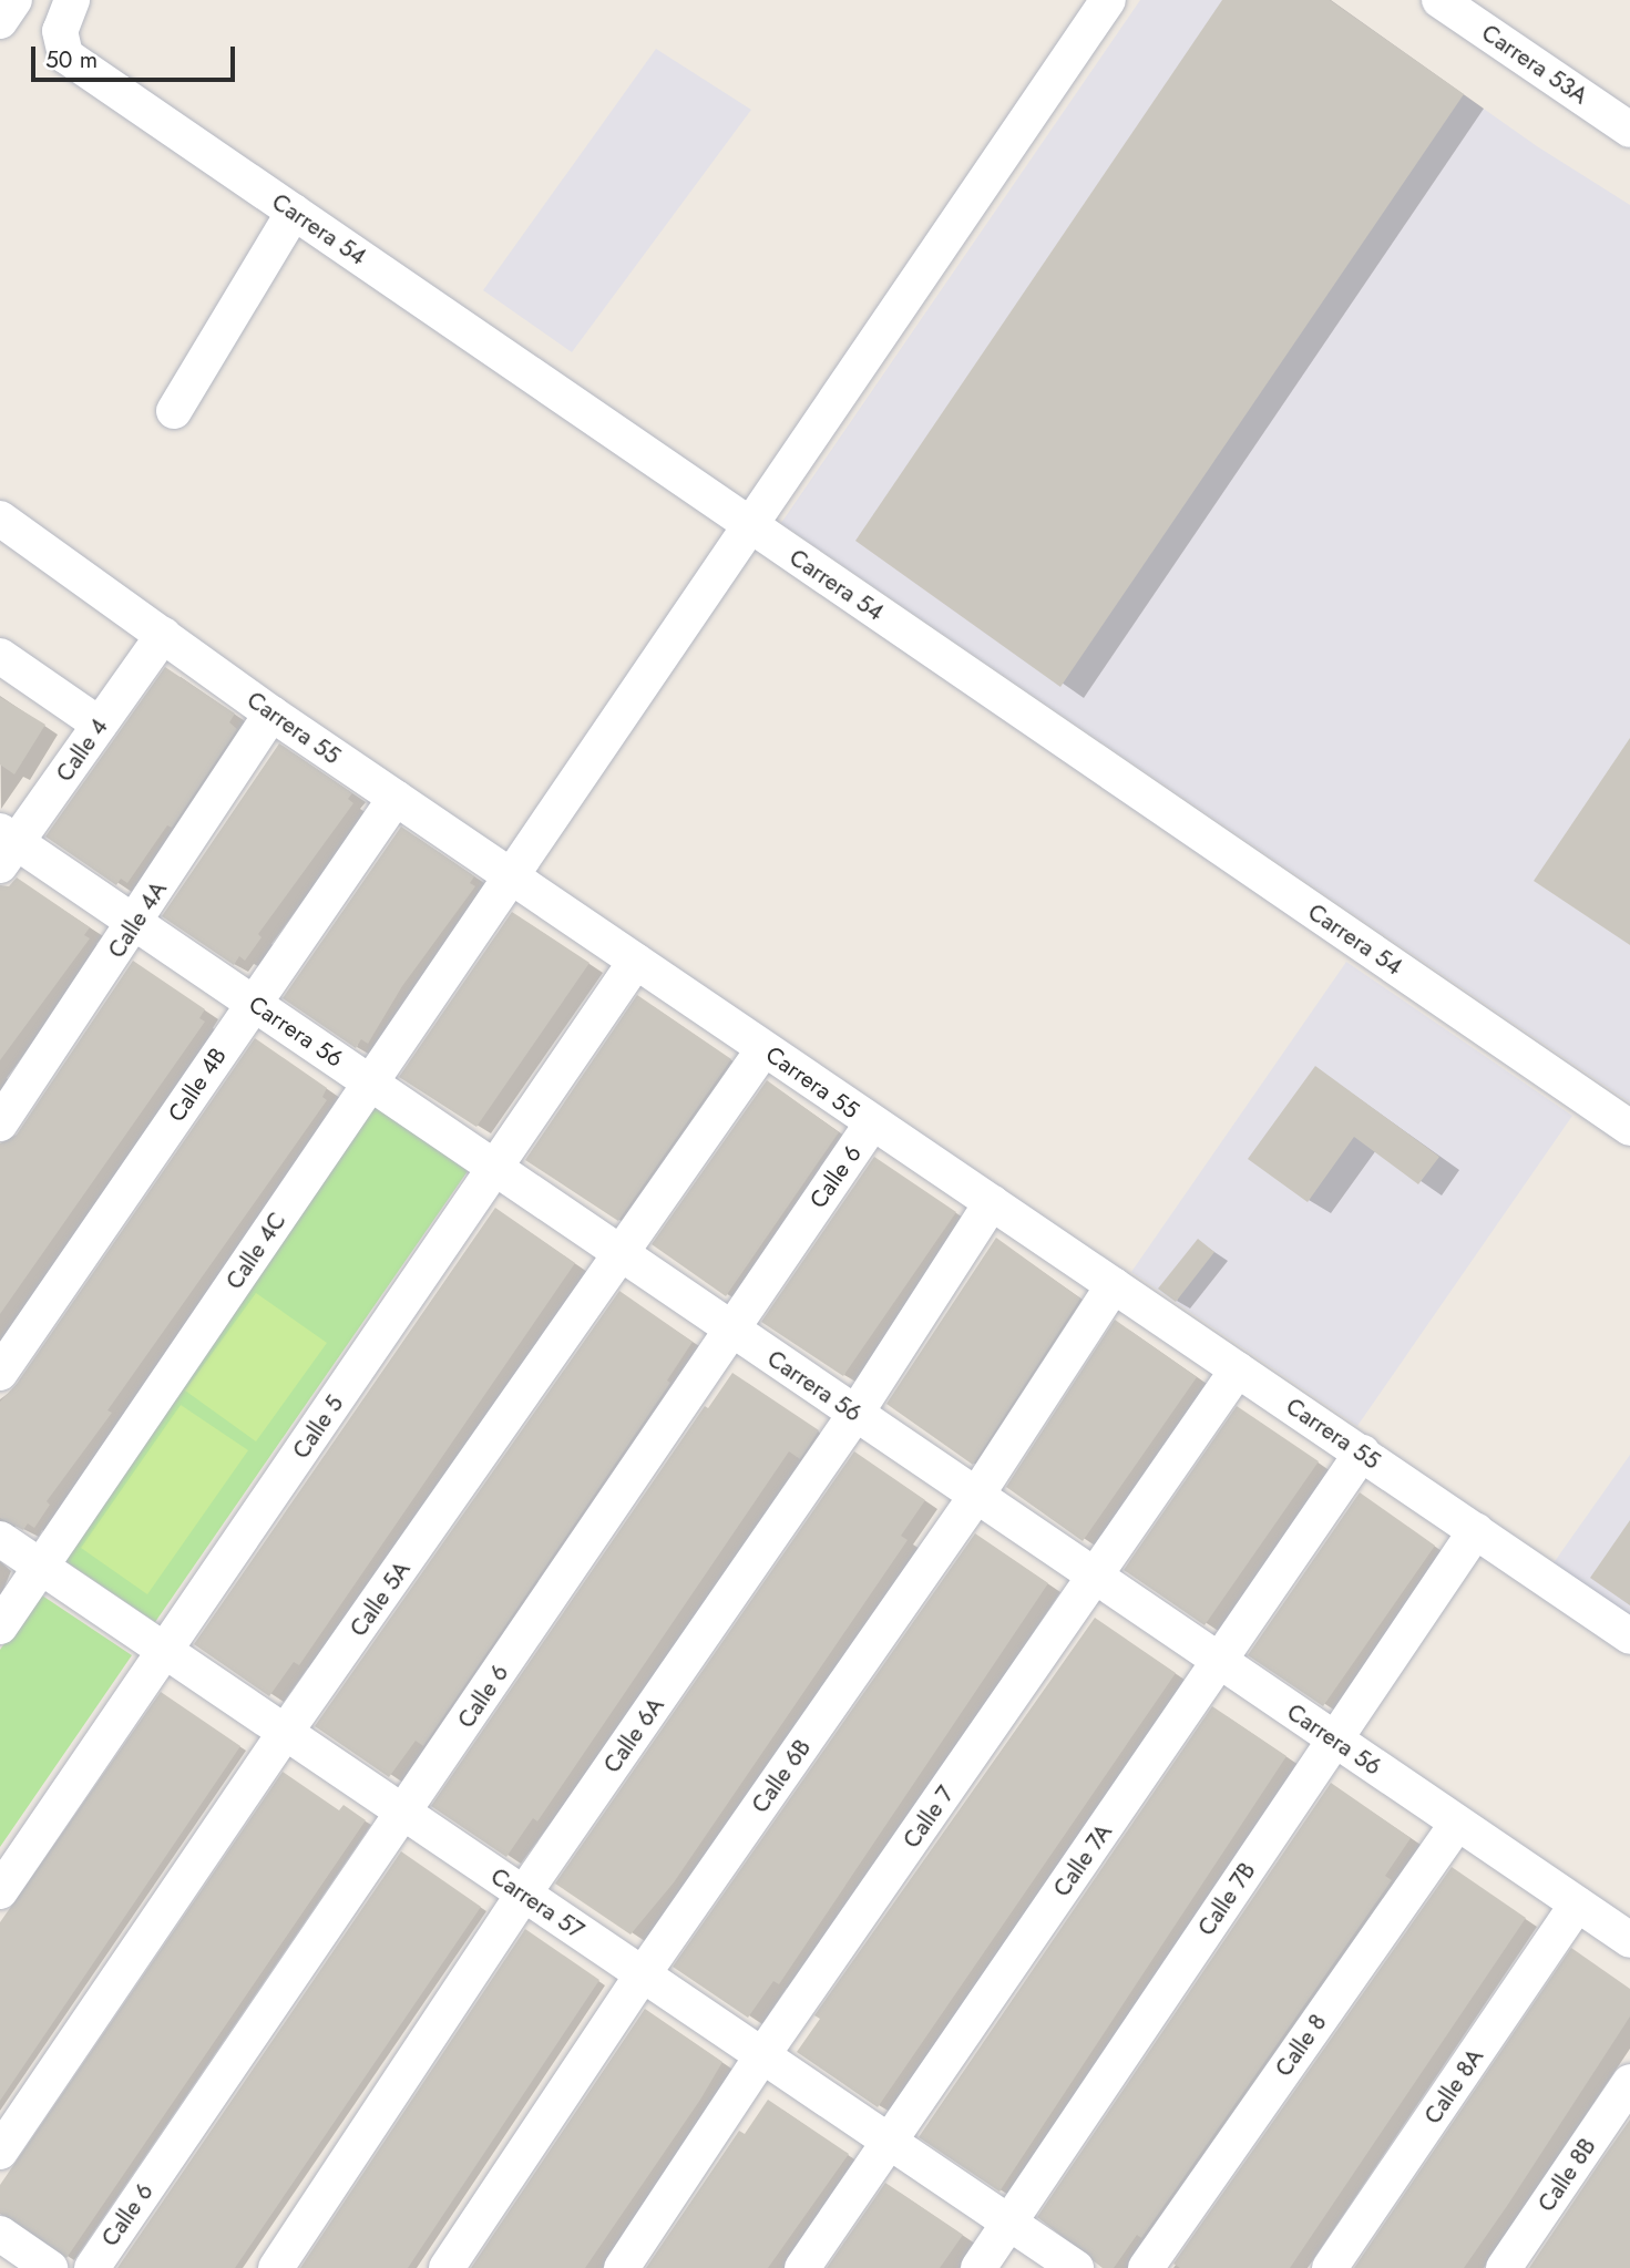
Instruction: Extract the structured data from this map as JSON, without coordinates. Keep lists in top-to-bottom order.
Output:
{
  "streets": {
    "street": [
      "Carrera 53A",
      "Carrera 54",
      "Carrera 55",
      "Calle 4",
      "Calle 4A",
      "Carrera 56",
      "Calle 4B",
      "Calle 6",
      "Calle 4C",
      "Calle 5",
      "Calle 5A",
      "Calle 6A",
      "Calle 6B",
      "Calle 7",
      "Calle 7A",
      "Calle 7B",
      "Carrera 57",
      "Calle 8",
      "Calle 8A",
      "Calle 8B"
    ]
  },
  "crossings": [
    ["Carrera 54", "Calle 4C"],
    ["Carrera 55", "Calle 4"],
    ["Carrera 55", "Calle 4A"],
    ["Carrera 55", "Calle 4B"],
    ["Carrera 55", "Calle 6"],
    ["Carrera 55", "Calle 4C"],
    ["Carrera 55", "Calle 5"],
    ["Carrera 55", "Calle 5A"],
    ["Carrera 55", "Calle 6A"],
    ["Carrera 55", "Calle 6B"],
    ["Carrera 55", "Calle 7"],
    ["Carrera 55", "Calle 7A"],
    ["Carrera 55", "Calle 7B"],
    ["Calle 4", "Carrera 56"],
    ["Calle 4A", "Carrera 56"],
    ["Carrera 56", "Calle 4B"],
    ["Carrera 56", "Calle 6"],
    ["Carrera 56", "Calle 4C"],
    ["Carrera 56", "Calle 5"],
    ["Carrera 56", "Calle 5A"],
    ["Carrera 56", "Calle 6A"],
    ["Carrera 56", "Calle 6B"],
    ["Carrera 56", "Calle 7"],
    ["Carrera 56", "Calle 7A"],
    ["Carrera 56", "Calle 7B"],
    ["Carrera 56", "Calle 8"],
    ["Carrera 56", "Calle 8A"],
    ["Calle 6", "Carrera 57"],
    ["Calle 4C", "Carrera 57"],
    ["Calle 5", "Carrera 57"],
    ["Calle 5A", "Carrera 57"],
    ["Calle 6A", "Carrera 57"],
    ["Calle 6B", "Carrera 57"],
    ["Calle 7", "Carrera 57"],
    ["Calle 7A", "Carrera 57"],
    ["Calle 7B", "Carrera 57"]
  ],
  "scale_bar": "50 m"
}
